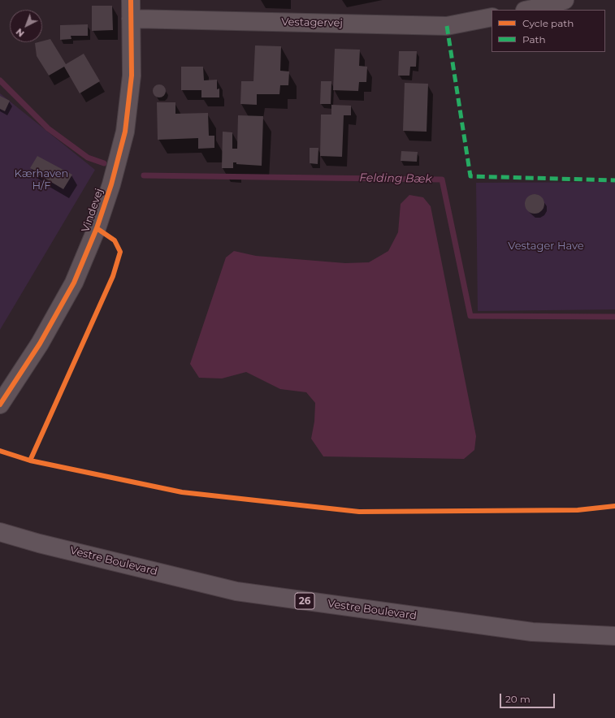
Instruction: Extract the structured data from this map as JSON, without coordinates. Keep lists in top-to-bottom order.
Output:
{
  "streets": {
    "main road": ["Vestre Boulevard", "26"],
    "street": ["Vestagervej", "Vindevej"]
  },
  "crossings": [
    ["Vestagervej", "Vindevej"]
  ],
  "water": ["Felding Bæk"],
  "parks": ["Kærhaven H/F", "Vestager Have"],
  "legend": ["Cycle path", "Path"],
  "scale_bar": "20 m",
  "north": "bottom left"
}
